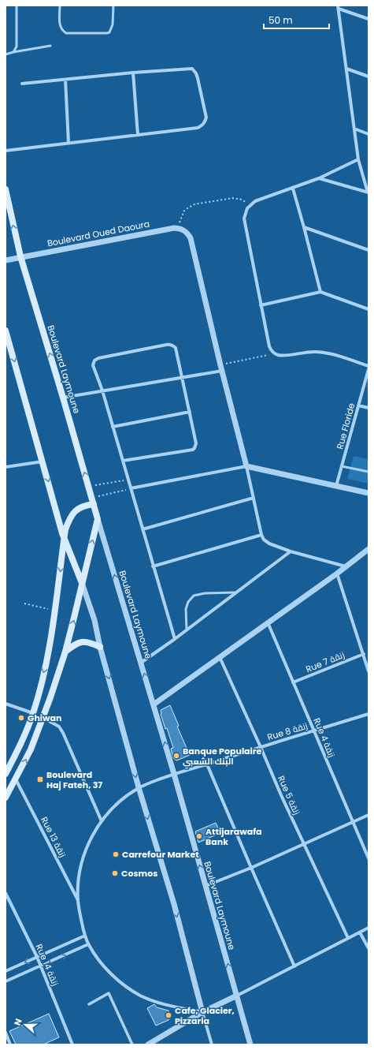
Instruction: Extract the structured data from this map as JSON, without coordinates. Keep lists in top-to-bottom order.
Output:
{
  "streets": {
    "main road": ["Boulevard Laymoune"],
    "street": [
      "Boulevard Oued Daoura",
      "Rue Floride",
      "Rue 7 زنقة",
      "Rue 8 زنقة",
      "Rue 4 زنقة",
      "Rue 5 زنقة",
      "Rue 13 زنقة",
      "Rue 14 زنقة"
    ]
  },
  "crossings": [
    ["Boulevard Oued Daoura", "Boulevard Laymoune"],
    ["Boulevard Laymoune", "Rue 8 زنقة"],
    ["Rue 7 زنقة", "Rue 4 زنقة"],
    ["Rue 8 زنقة", "Rue 4 زنقة"],
    ["Rue 8 زنقة", "Rue 5 زنقة"],
    ["Rue 8 زنقة", "Rue 13 زنقة"]
  ],
  "places": {
    "other": [
      "Ghiwan",
      "Banque Populaire البنك الشعبي",
      "Attijarawafa Bank",
      "Carrefour Market",
      "Cosmos",
      "Cafe, Glacier, Pizzaria"
    ],
    "transit": ["Boulevard Haj Fateh, 37"]
  },
  "scale_bar": "50 m",
  "north": "left"
}
